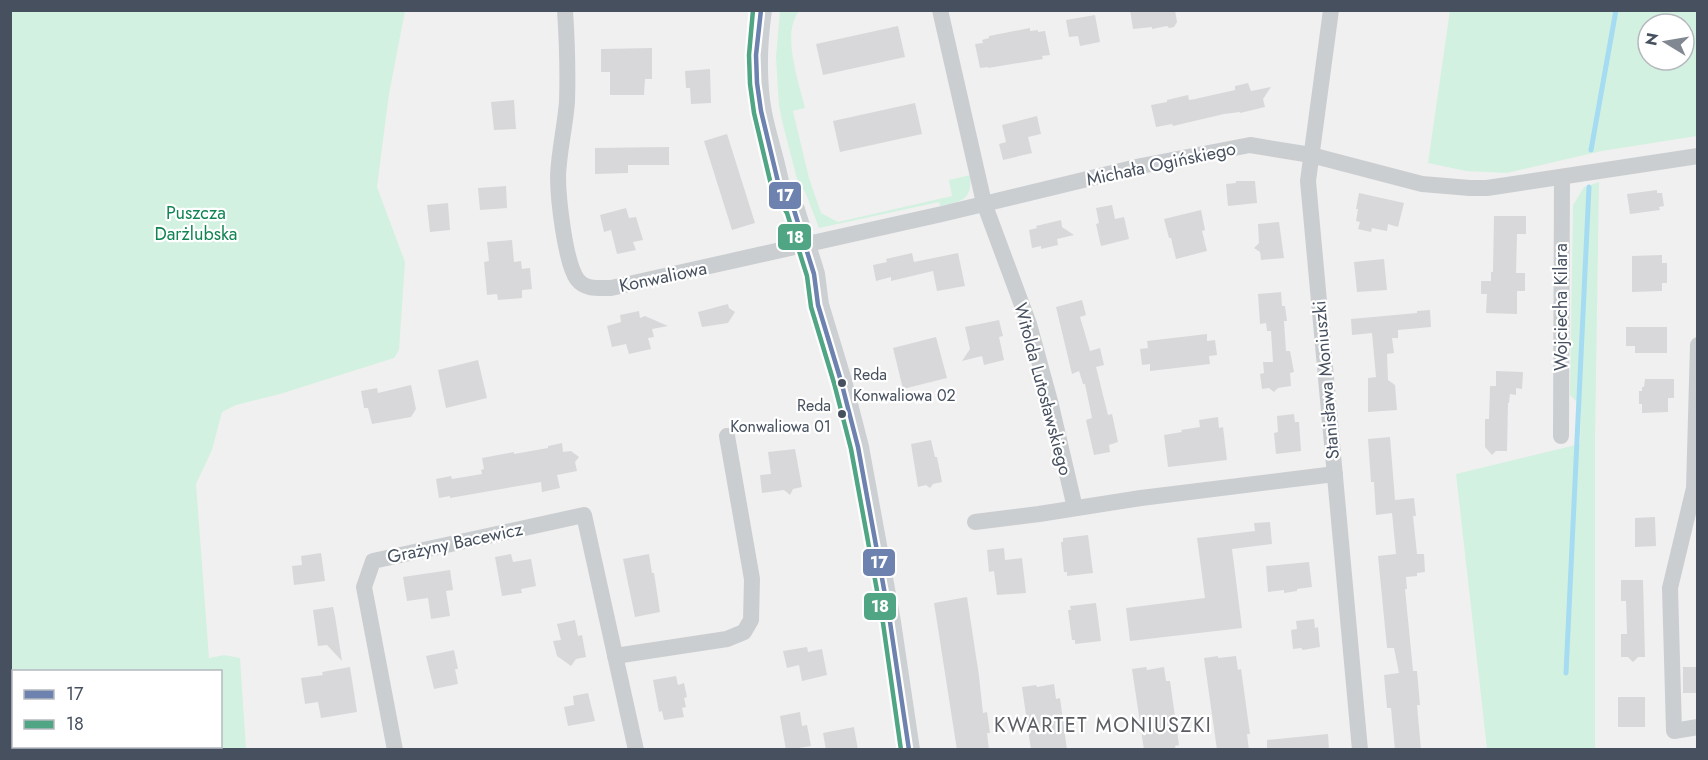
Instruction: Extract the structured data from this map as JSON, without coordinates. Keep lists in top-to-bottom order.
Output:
{
  "streets": {
    "street": [
      "Michała Ogińskiego",
      "Konwaliowa",
      "Wojciecha Kilara",
      "Stanisława Moniuszki",
      "Witolda Lutosławskiego",
      "Grażyny Bacewicz"
    ]
  },
  "crossings": [
    ["Michała Ogińskiego", "Konwaliowa"],
    ["Michała Ogińskiego", "Wojciecha Kilara"],
    ["Michała Ogińskiego", "Stanisława Moniuszki"],
    ["Michała Ogińskiego", "Witolda Lutosławskiego"]
  ],
  "districts": ["KWARTET MONIUSZKI"],
  "parks": ["Puszcza Darżlubska"],
  "places": ["Reda Konwaliowa 02", "Reda Konwaliowa 01"],
  "lines": ["transit line 17", "transit line 18"],
  "legend": ["17", "18"],
  "north": "left"
}
